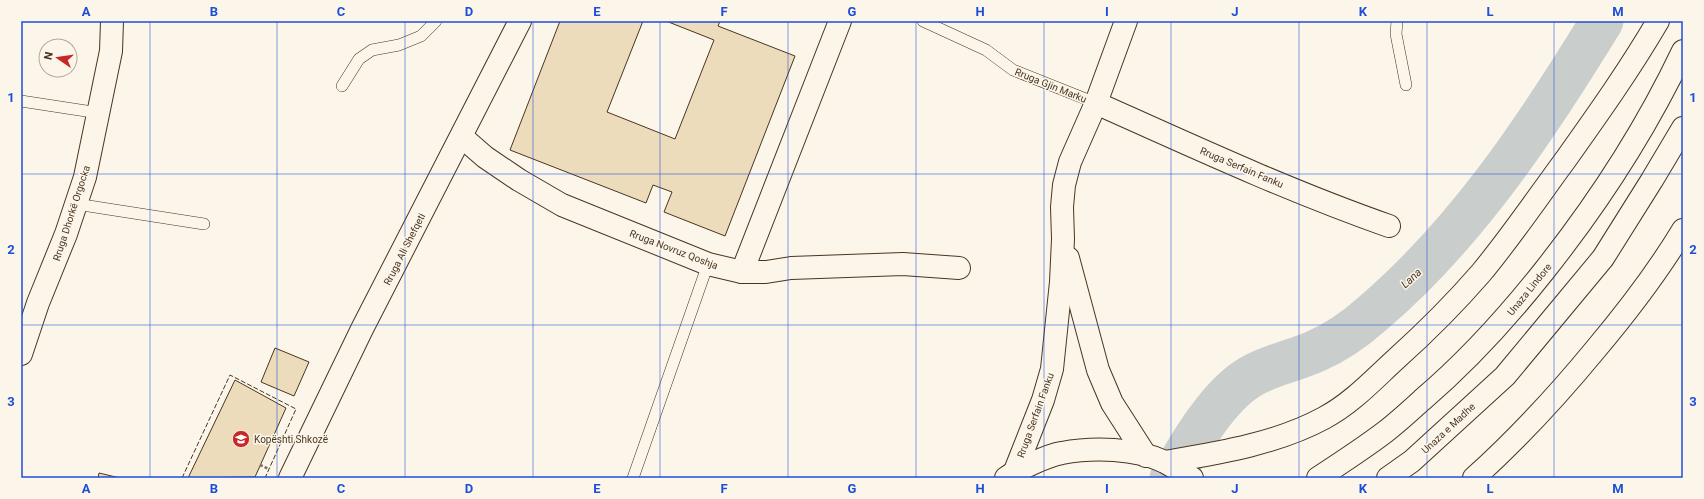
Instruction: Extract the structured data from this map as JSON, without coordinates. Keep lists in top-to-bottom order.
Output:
{
  "streets": {
    "main road": [
      "Rruga Serfain Fanku",
      "Rruga Dhorkë Orgocka",
      "Rruga Ali Shefqeti",
      "Rruga Novruz Qoshja",
      "Unaza Lindore",
      "Unaza e Madhe"
    ],
    "lane": ["Rruga Gjin Marku"]
  },
  "crossings": [
    ["Rruga Gjin Marku", "Rruga Serfain Fanku"],
    ["Rruga Ali Shefqeti", "Rruga Novruz Qoshja"]
  ],
  "water": ["Lana"],
  "places": {
    "school or university": ["Kopështi Shkozë"]
  },
  "north": "left",
  "grid": {
    "columns": [
      "A",
      "B",
      "C",
      "D",
      "E",
      "F",
      "G",
      "H",
      "I",
      "J",
      "K",
      "L",
      "M"
    ],
    "rows": ["1", "2", "3"]
  }
}
